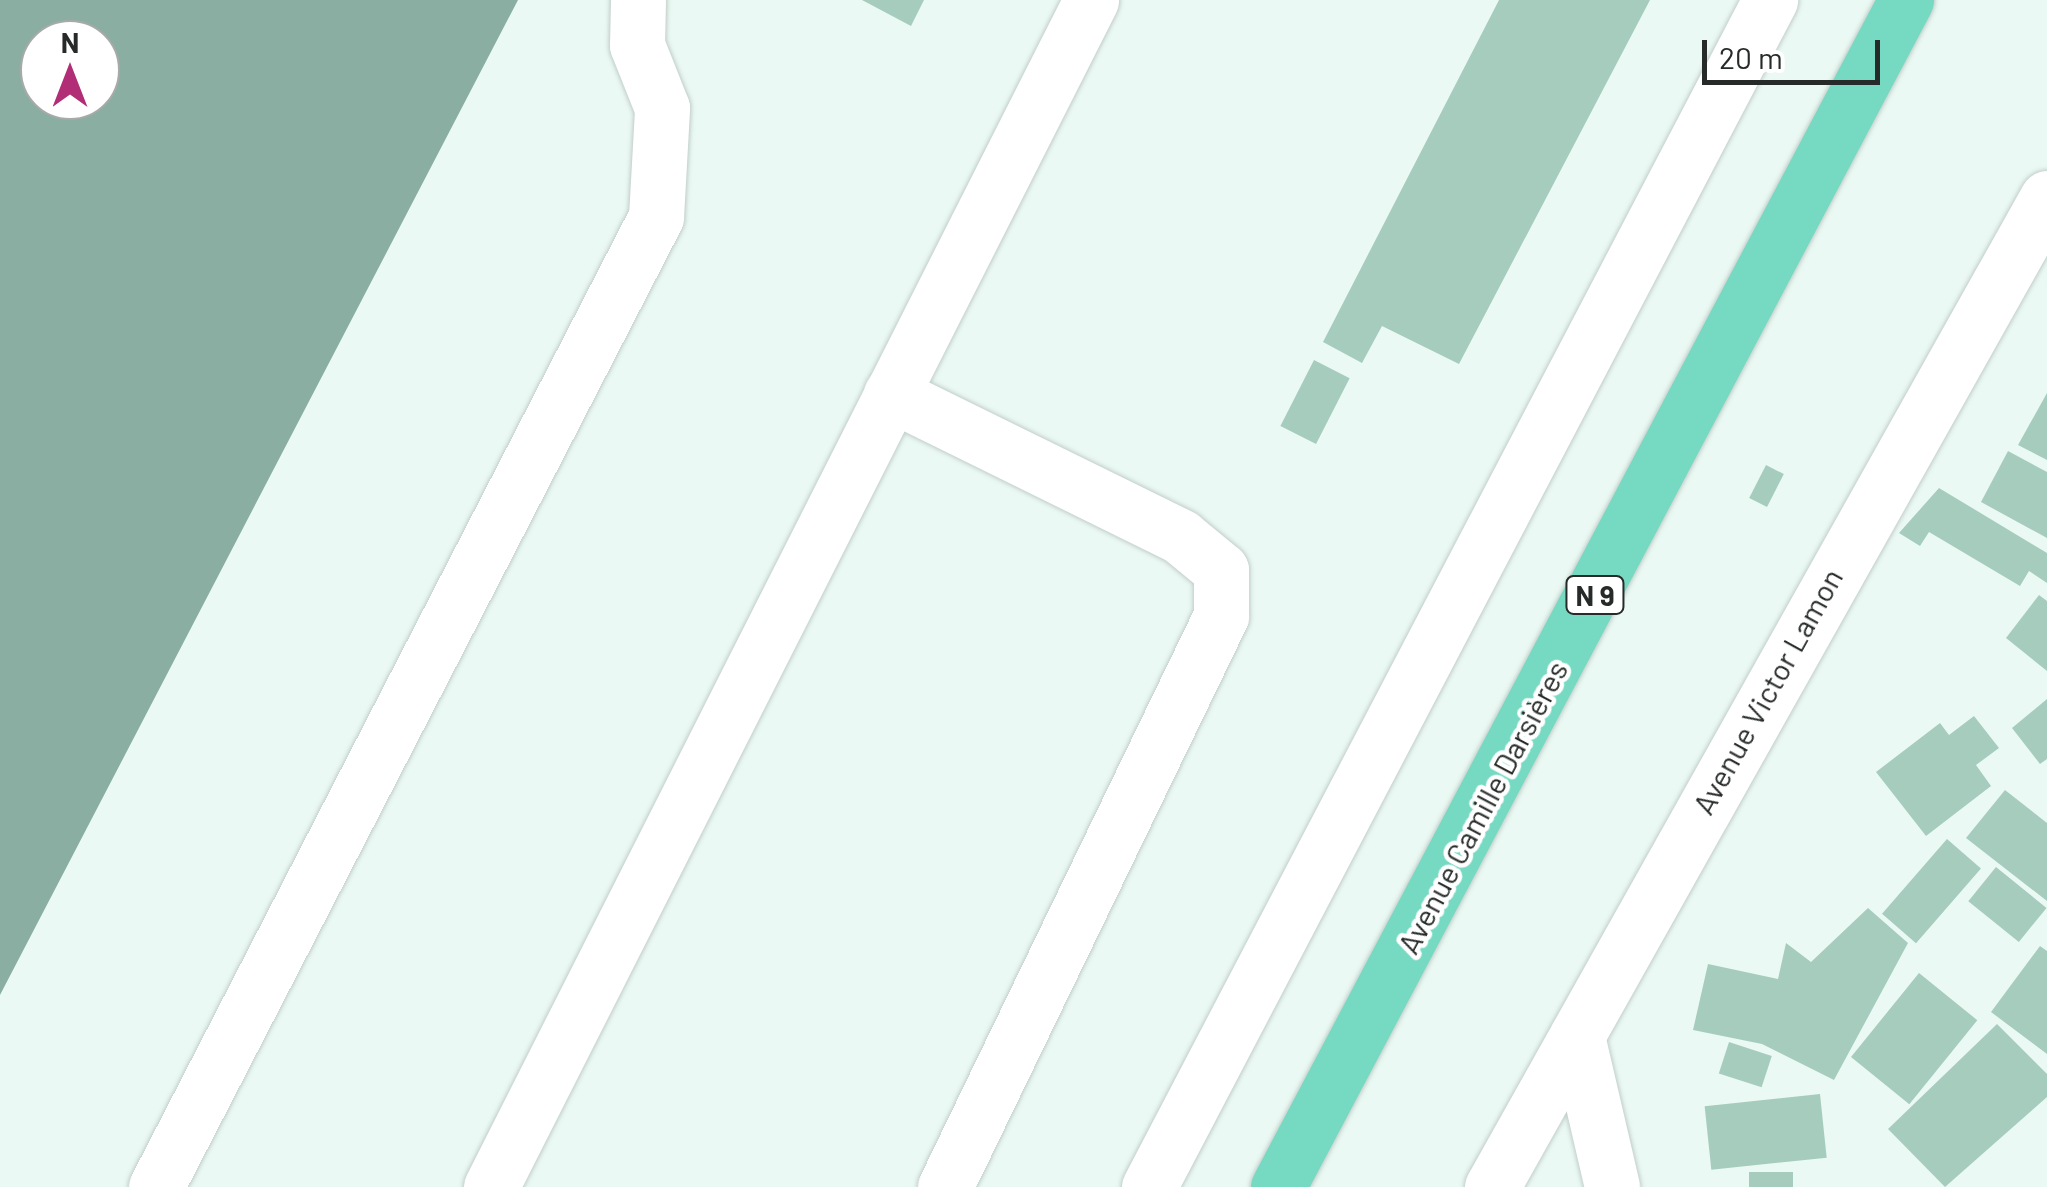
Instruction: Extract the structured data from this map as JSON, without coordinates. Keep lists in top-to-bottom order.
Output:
{
  "streets": {
    "main road": ["N 9", "Avenue Camille Darsières"],
    "street": ["Avenue Victor Lamon"]
  },
  "scale_bar": "20 m",
  "north": "top"
}
